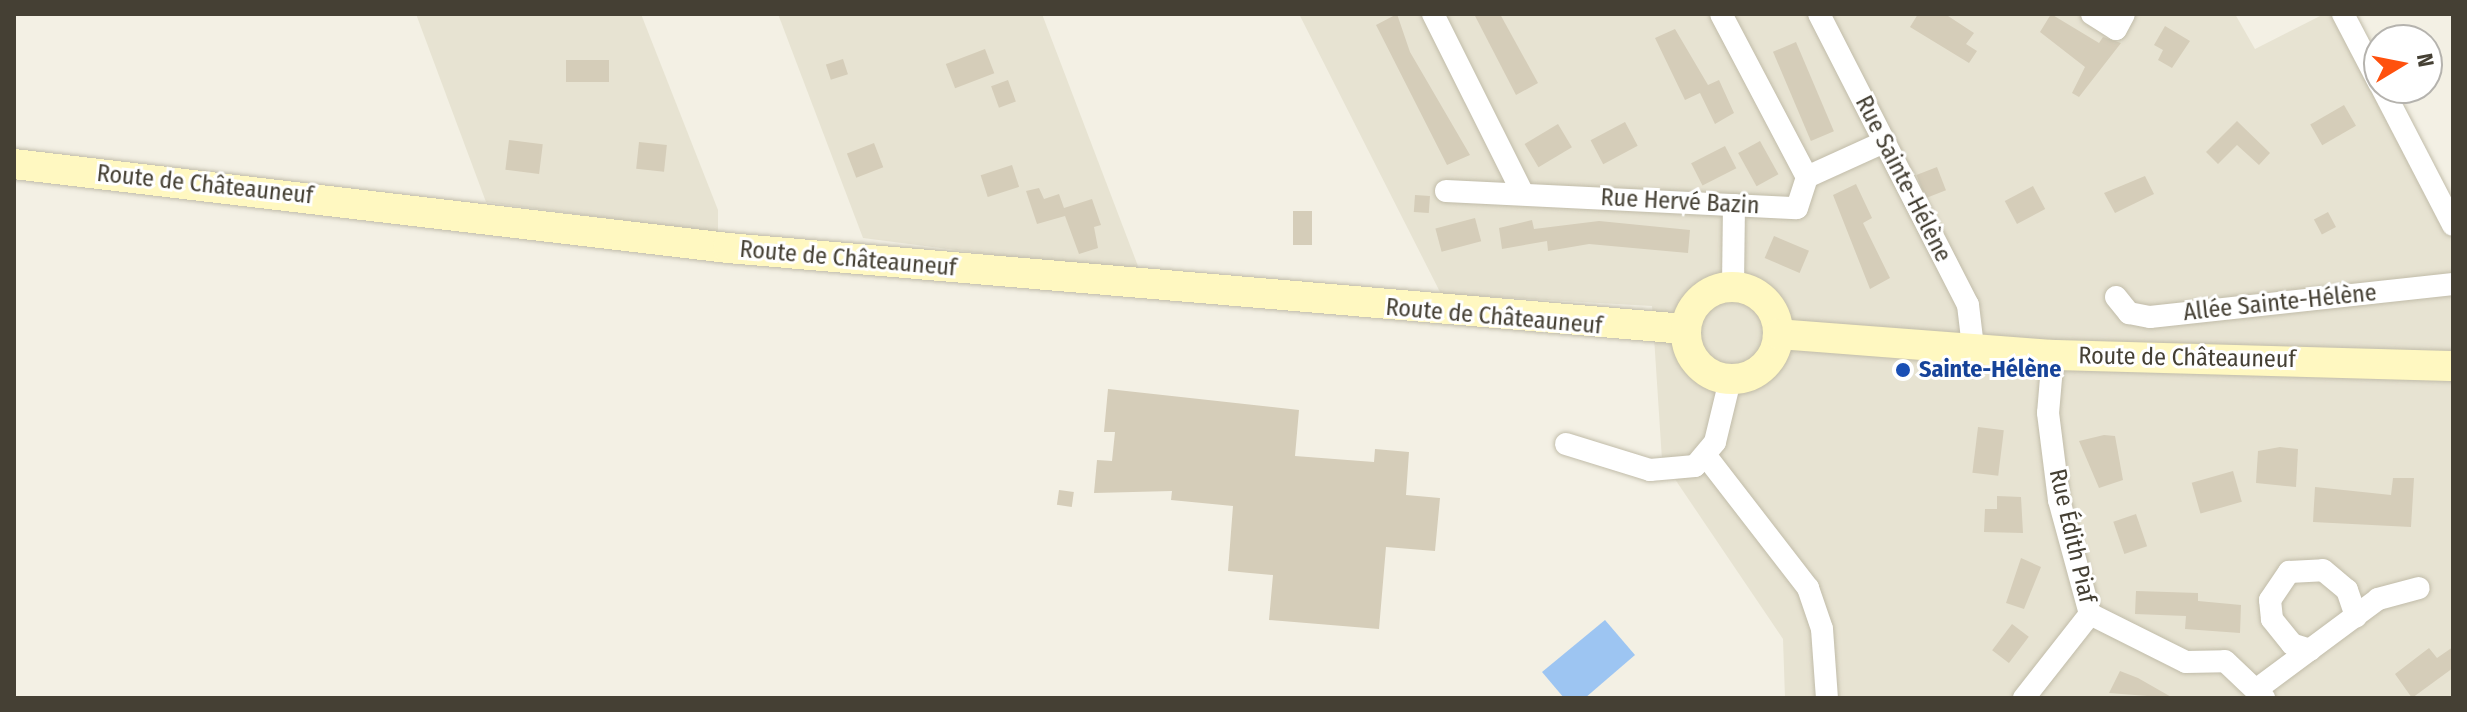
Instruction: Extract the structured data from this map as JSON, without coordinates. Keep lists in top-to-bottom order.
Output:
{
  "streets": {
    "main road": ["Route de Châteauneuf"],
    "street": [
      "Rue Sainte-Hélène",
      "Rue Hervé Bazin",
      "Allée Sainte-Hélène",
      "Rue Édith Piaf"
    ]
  },
  "crossings": [
    ["Rue Sainte-Hélène", "Route de Châteauneuf"],
    ["Route de Châteauneuf", "Rue Édith Piaf"]
  ],
  "places": ["Sainte-Hélène"],
  "north": "right"
}
